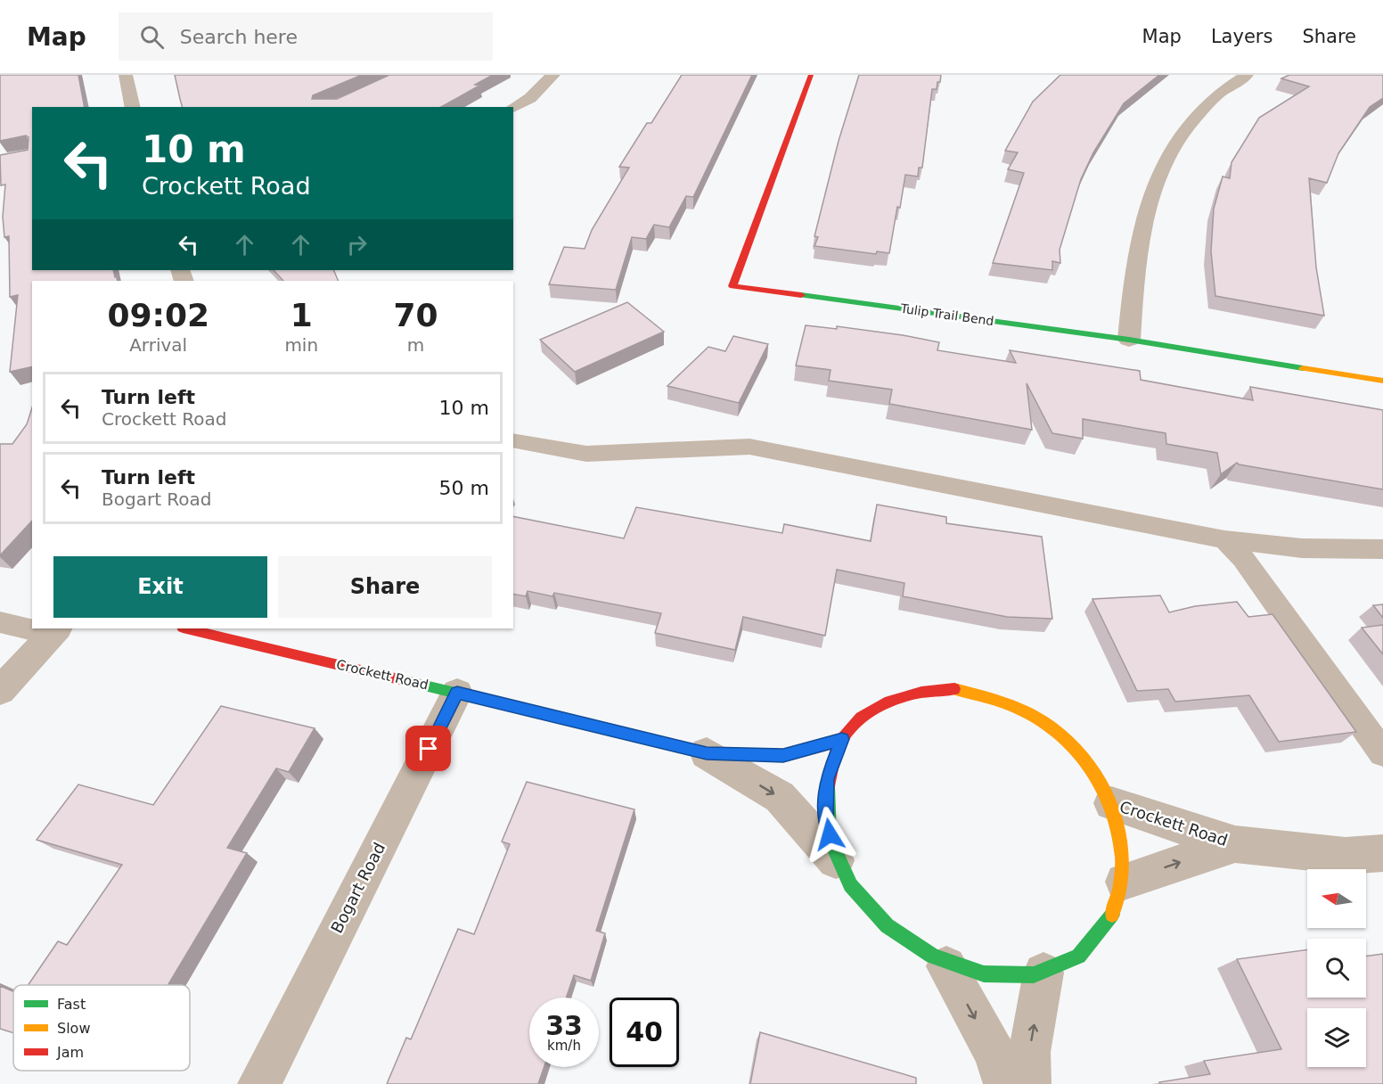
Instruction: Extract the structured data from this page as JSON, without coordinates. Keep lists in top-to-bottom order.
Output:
{
  "streets": {
    "street": ["Tulip Trail Bend", "Crockett Road", "Bogart Road"]
  },
  "crossings": [
    ["Crockett Road", "Bogart Road"]
  ],
  "legend": ["Fast", "Slow", "Jam"],
  "north": "left",
  "page": {
    "header": "Map",
    "search": "Search here",
    "nav": ["Map", "Layers", "Share"],
    "turn": ["10 m", "Crockett Road"],
    "eta": [
      "09:02",
      "Arrival",
      "1",
      "min",
      "70",
      "m"
    ],
    "list": [
      {
        "name": "Turn left",
        "note": "Crockett Road",
        "value": "10 m"
      },
      {
        "name": "Turn left",
        "note": "Bogart Road",
        "value": "50 m"
      }
    ],
    "buttons": ["Exit", "Share"],
    "speed": "33 km/h",
    "limit": "40"
  }
}
